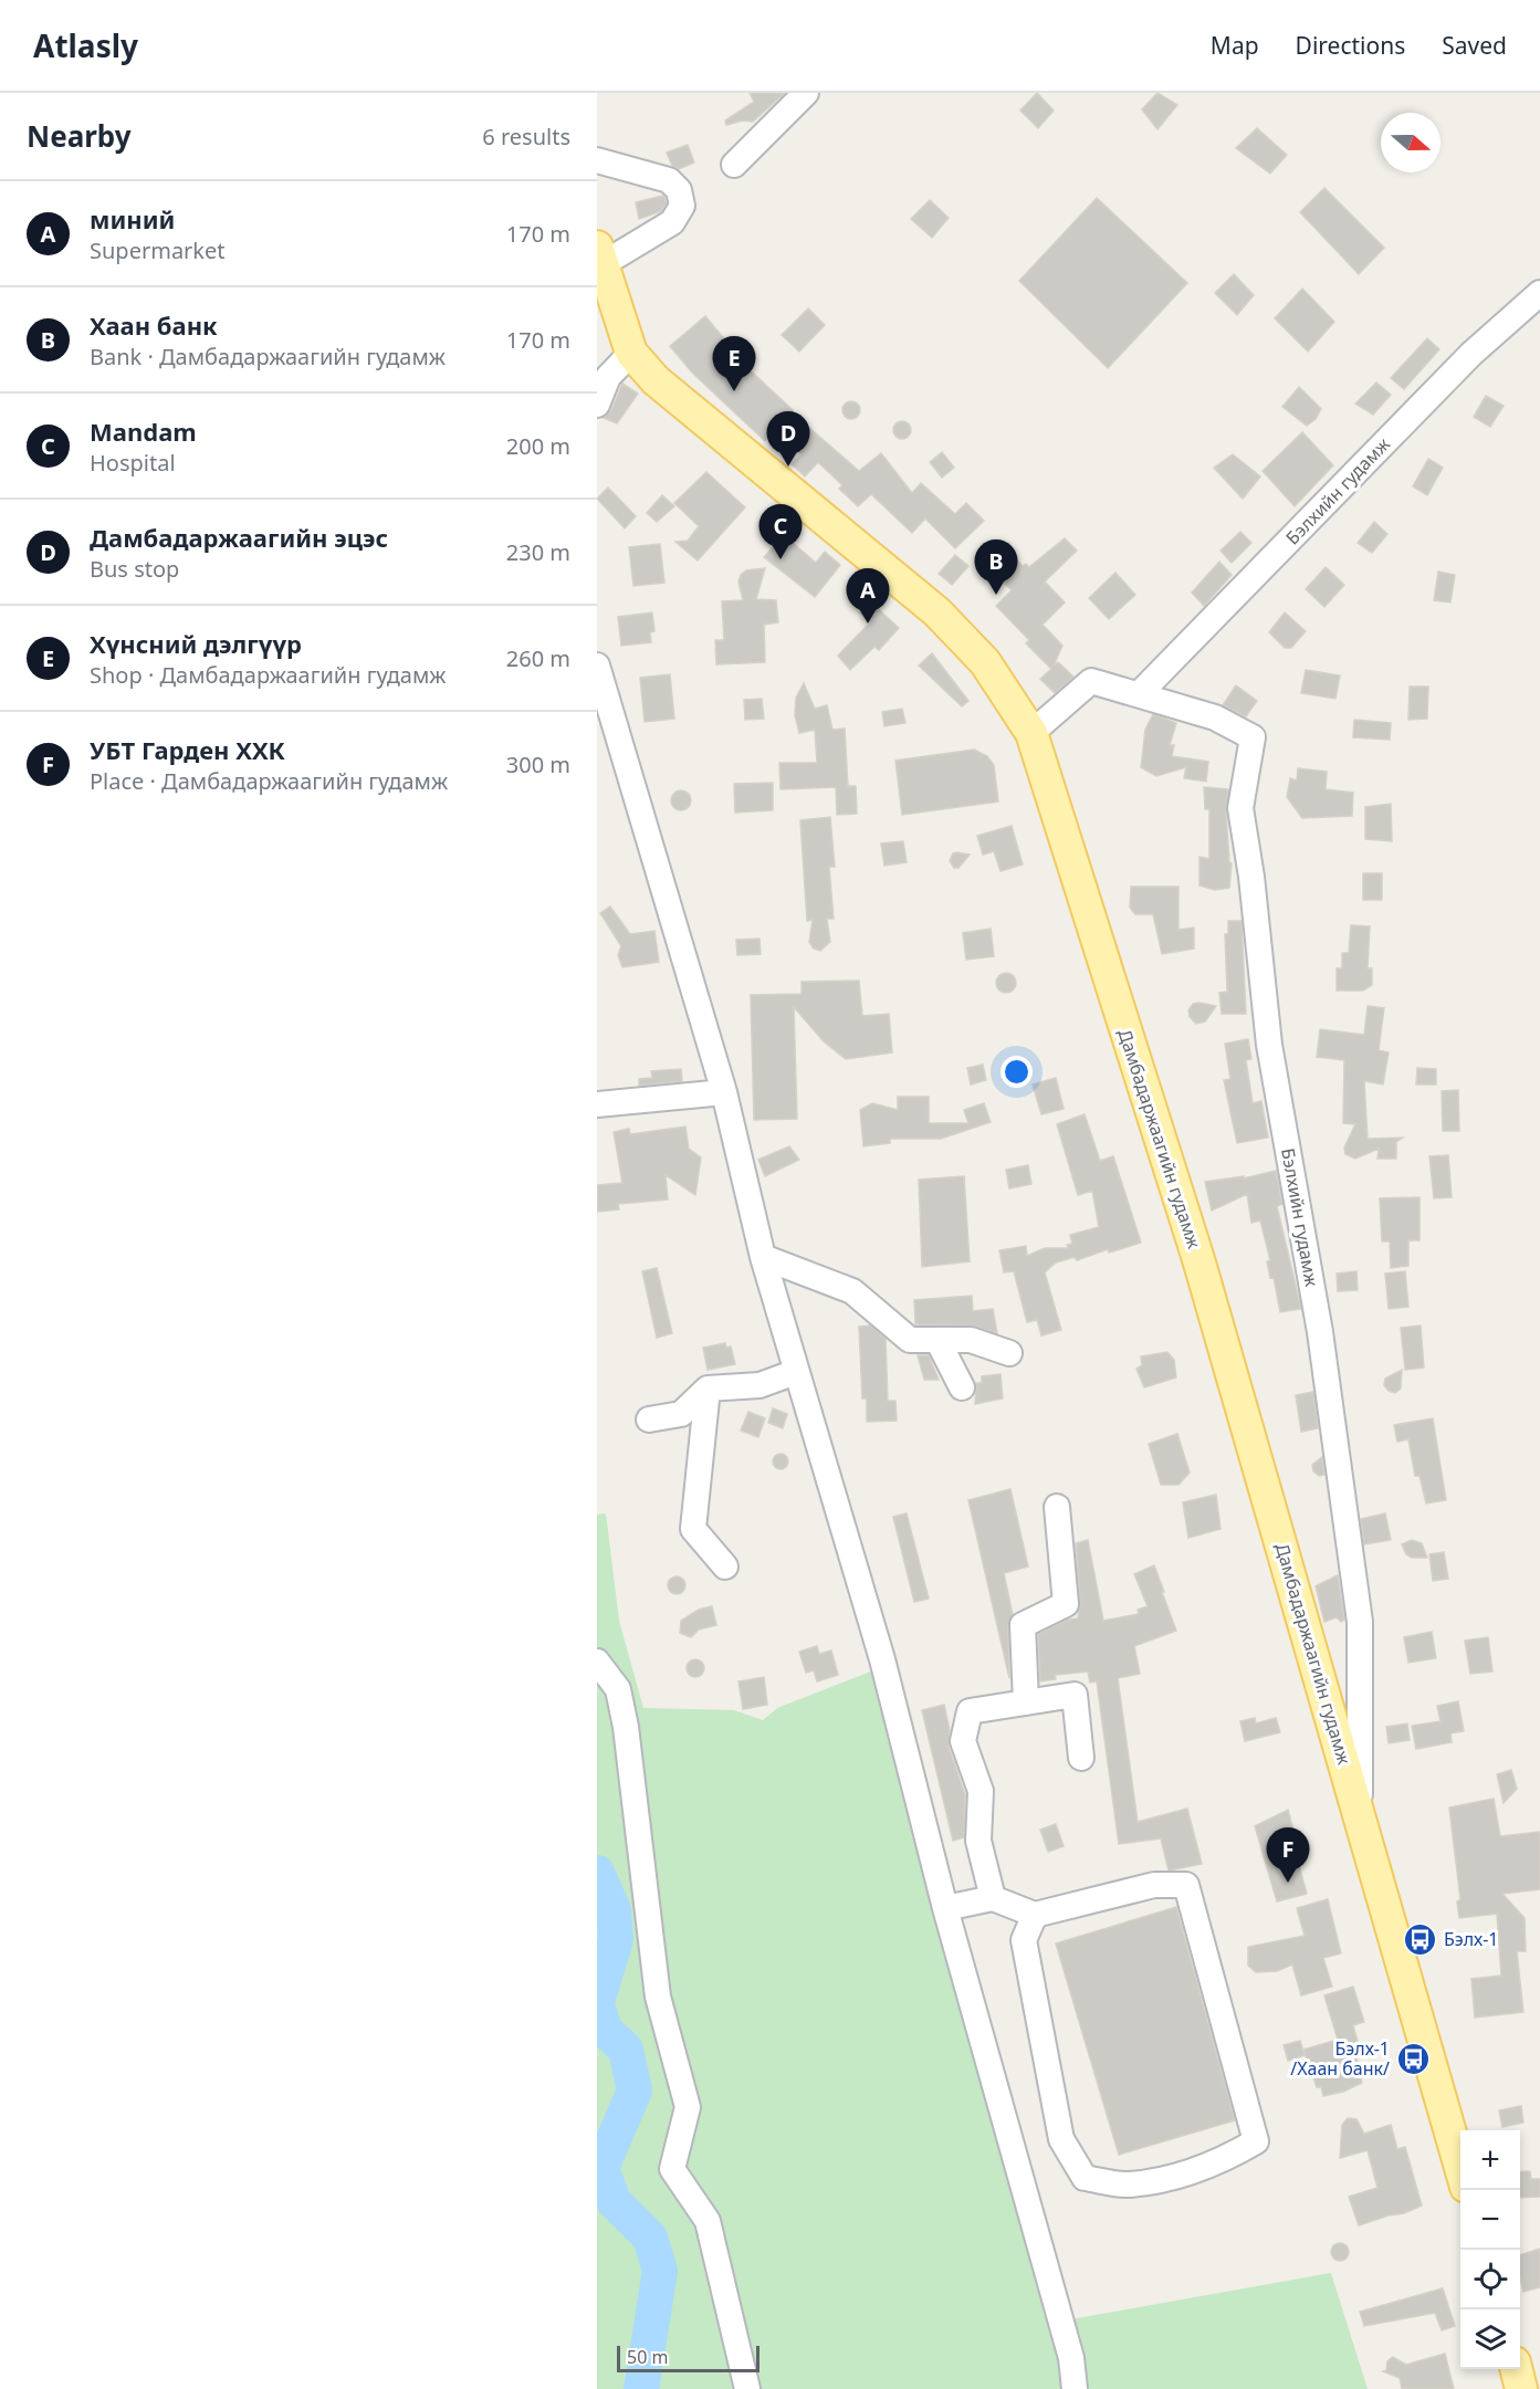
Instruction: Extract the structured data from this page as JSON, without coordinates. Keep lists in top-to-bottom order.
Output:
{
  "streets": {
    "main road": ["Дамбадаржаагийн гудамж"],
    "street": ["Бэлхийн гудамж"]
  },
  "crossings": [
    ["Бэлхийн гудамж", "Дамбадаржаагийн гудамж"]
  ],
  "places": {
    "bus stop": ["Бэлх-1", "Бэлх-1 /Хаан банк/"]
  },
  "scale_bar": "50 m",
  "north": "right",
  "page": {
    "header": "Atlasly",
    "nav": ["Map", "Directions", "Saved"],
    "heading": ["Nearby", "6 results"],
    "list": [
      {
        "mark": "A",
        "name": "миний",
        "note": "Supermarket",
        "value": "170 m"
      },
      {
        "mark": "B",
        "name": "Хаан банк",
        "note": "Bank · Дамбадаржаагийн гудамж",
        "value": "170 m"
      },
      {
        "mark": "C",
        "name": "Mandam",
        "note": "Hospital",
        "value": "200 m"
      },
      {
        "mark": "D",
        "name": "Дамбадаржаагийн эцэс",
        "note": "Bus stop",
        "value": "230 m"
      },
      {
        "mark": "E",
        "name": "Хүнсний дэлгүүр",
        "note": "Shop · Дамбадаржаагийн гудамж",
        "value": "260 m"
      },
      {
        "mark": "F",
        "name": "УБТ Гарден ХХК",
        "note": "Place · Дамбадаржаагийн гудамж",
        "value": "300 m"
      }
    ],
    "pins": [
      "E",
      "D",
      "C",
      "B",
      "A",
      "F"
    ],
    "map_buttons": ["+", "−"],
    "scale": "50 m"
  }
}
